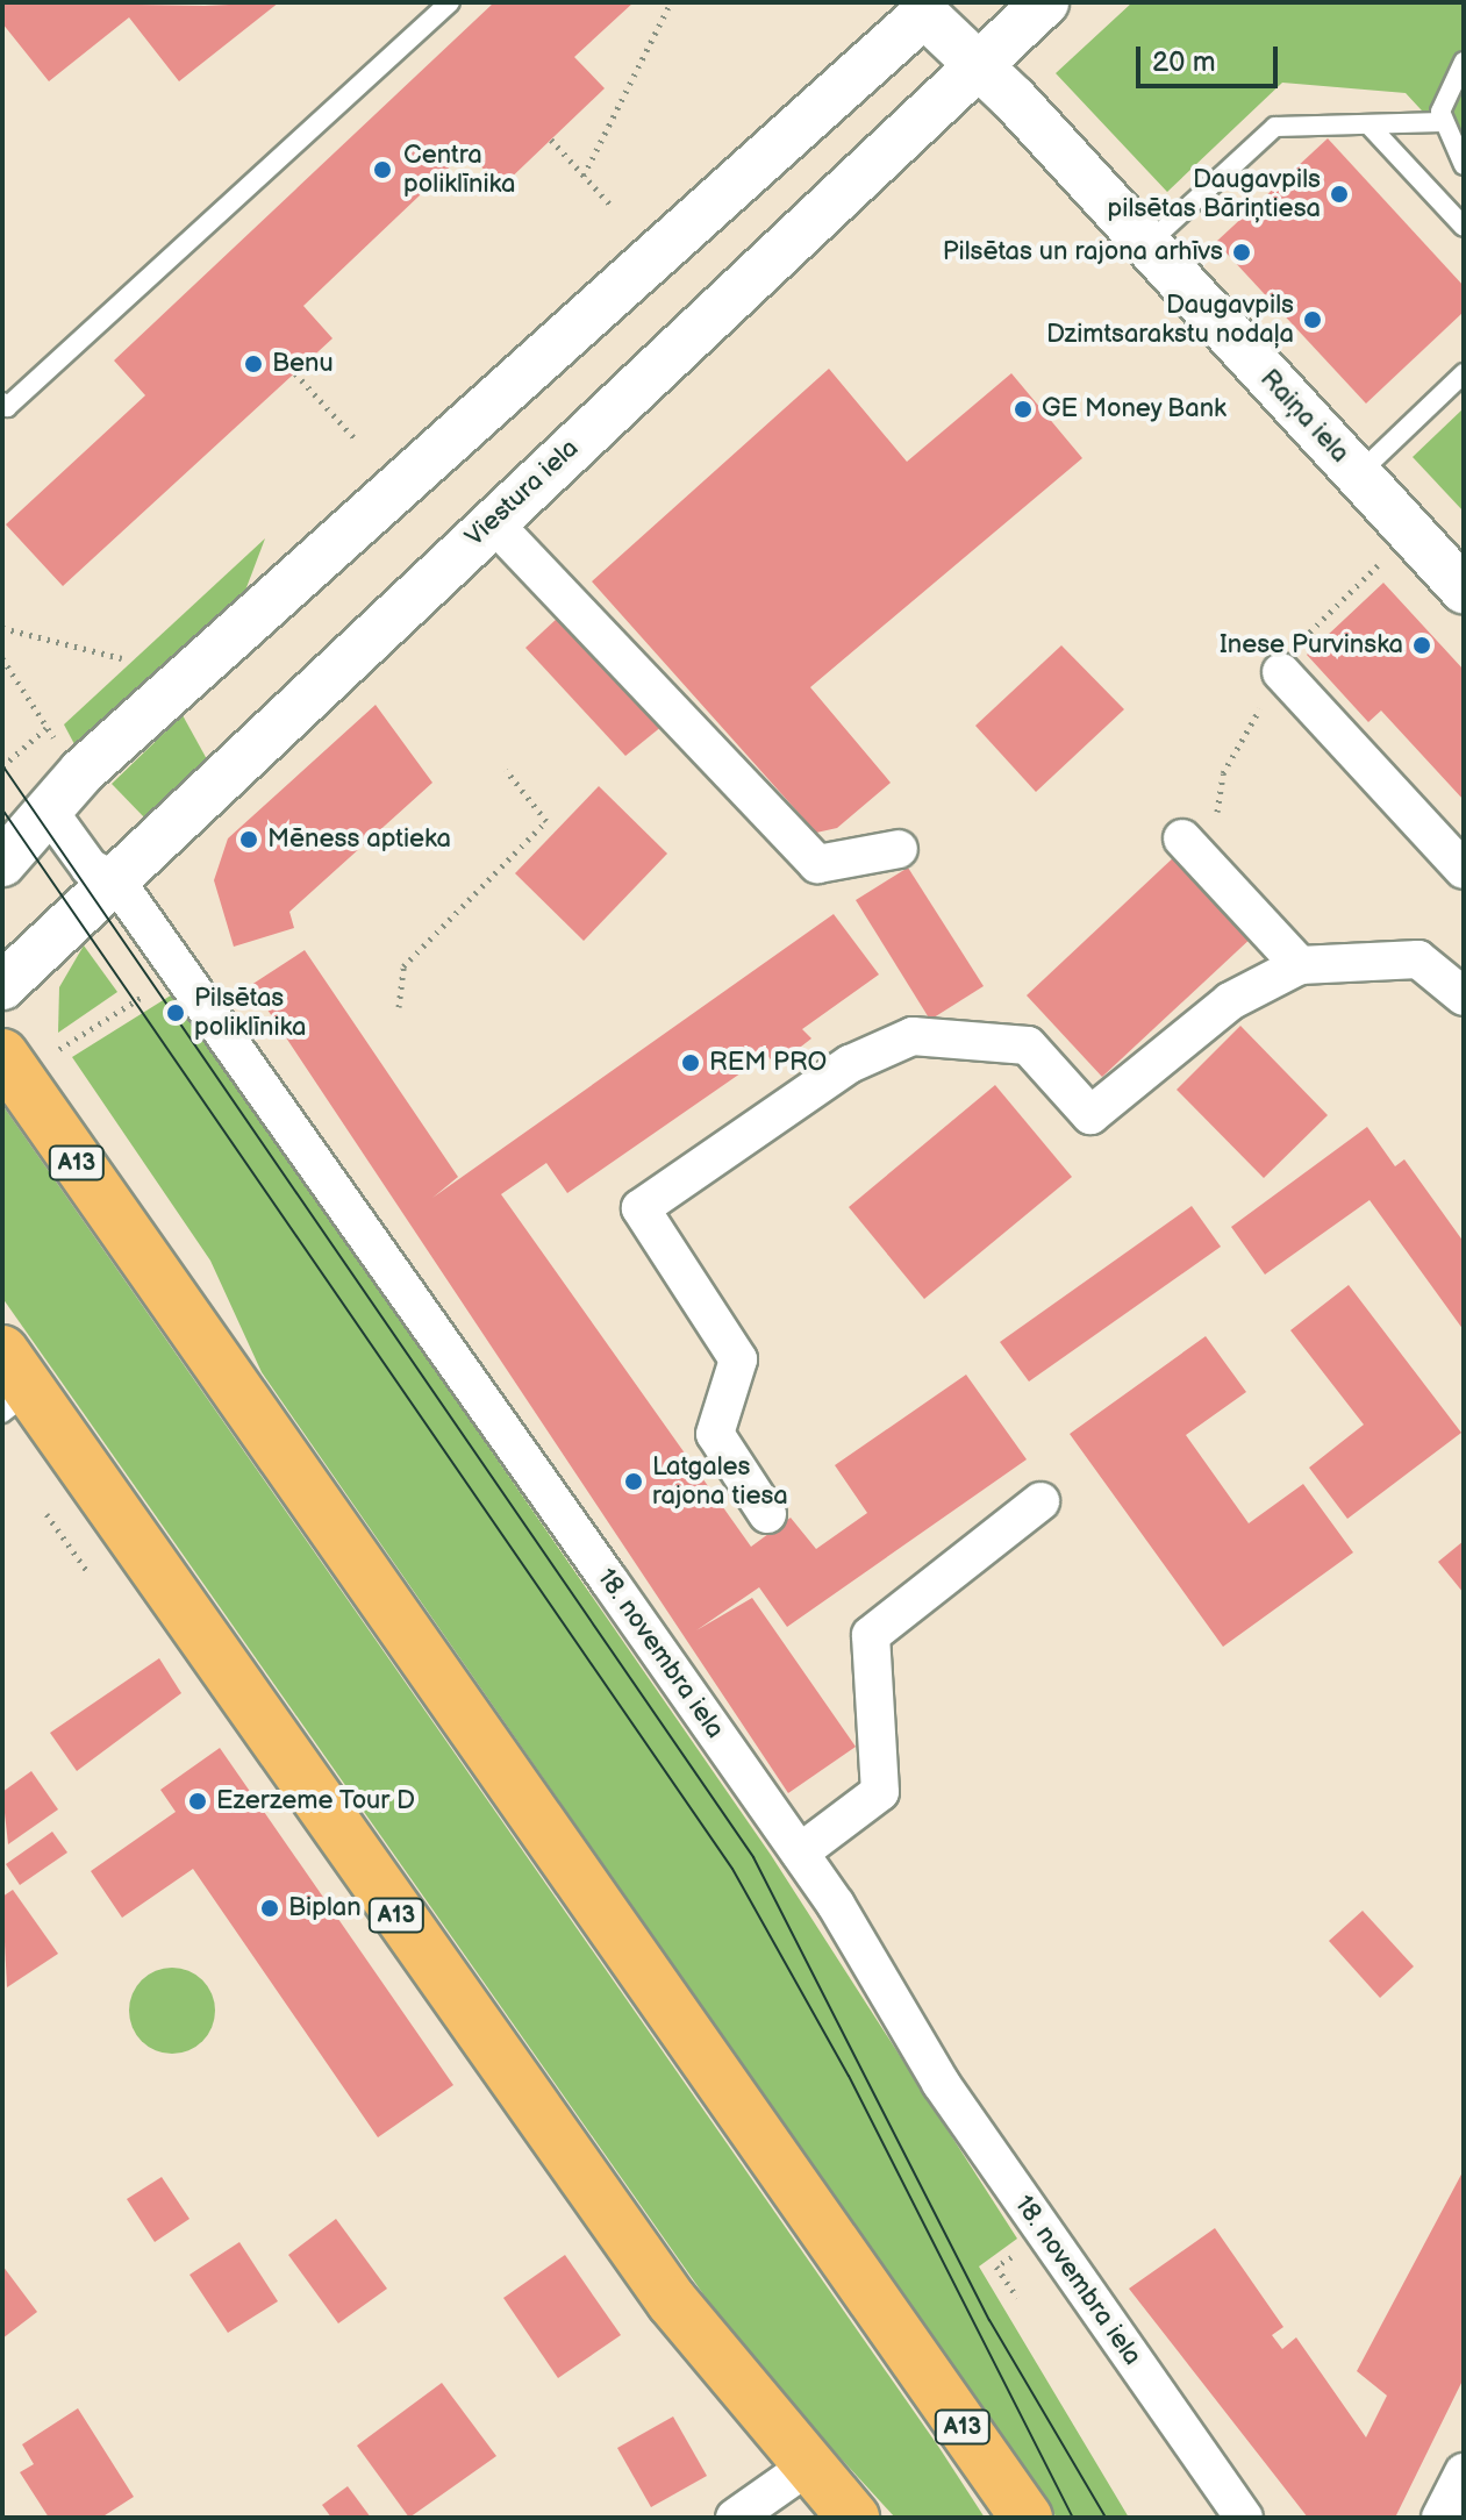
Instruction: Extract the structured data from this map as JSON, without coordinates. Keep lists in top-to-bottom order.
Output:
{
  "streets": {
    "main road": ["A13"],
    "street": ["Raiņa iela", "Viestura iela", "18. novembra iela"]
  },
  "crossings": [
    ["Raiņa iela", "Viestura iela"],
    ["Viestura iela", "18. novembra iela"]
  ],
  "places": [
    "Centra poliklīnika",
    "Daugavpils pilsētas Bāriņtiesa",
    "Pilsētas un rajona arhīvs",
    "Daugavpils Dzimtsarakstu nodaļa",
    "Benu",
    "GE Money Bank",
    "Inese Purvinska",
    "Mēness aptieka",
    "Pilsētas poliklīnika",
    "REM PRO",
    "Latgales rajona tiesa",
    "Ezerzeme Tour D",
    "Biplan"
  ],
  "scale_bar": "20 m"
}
